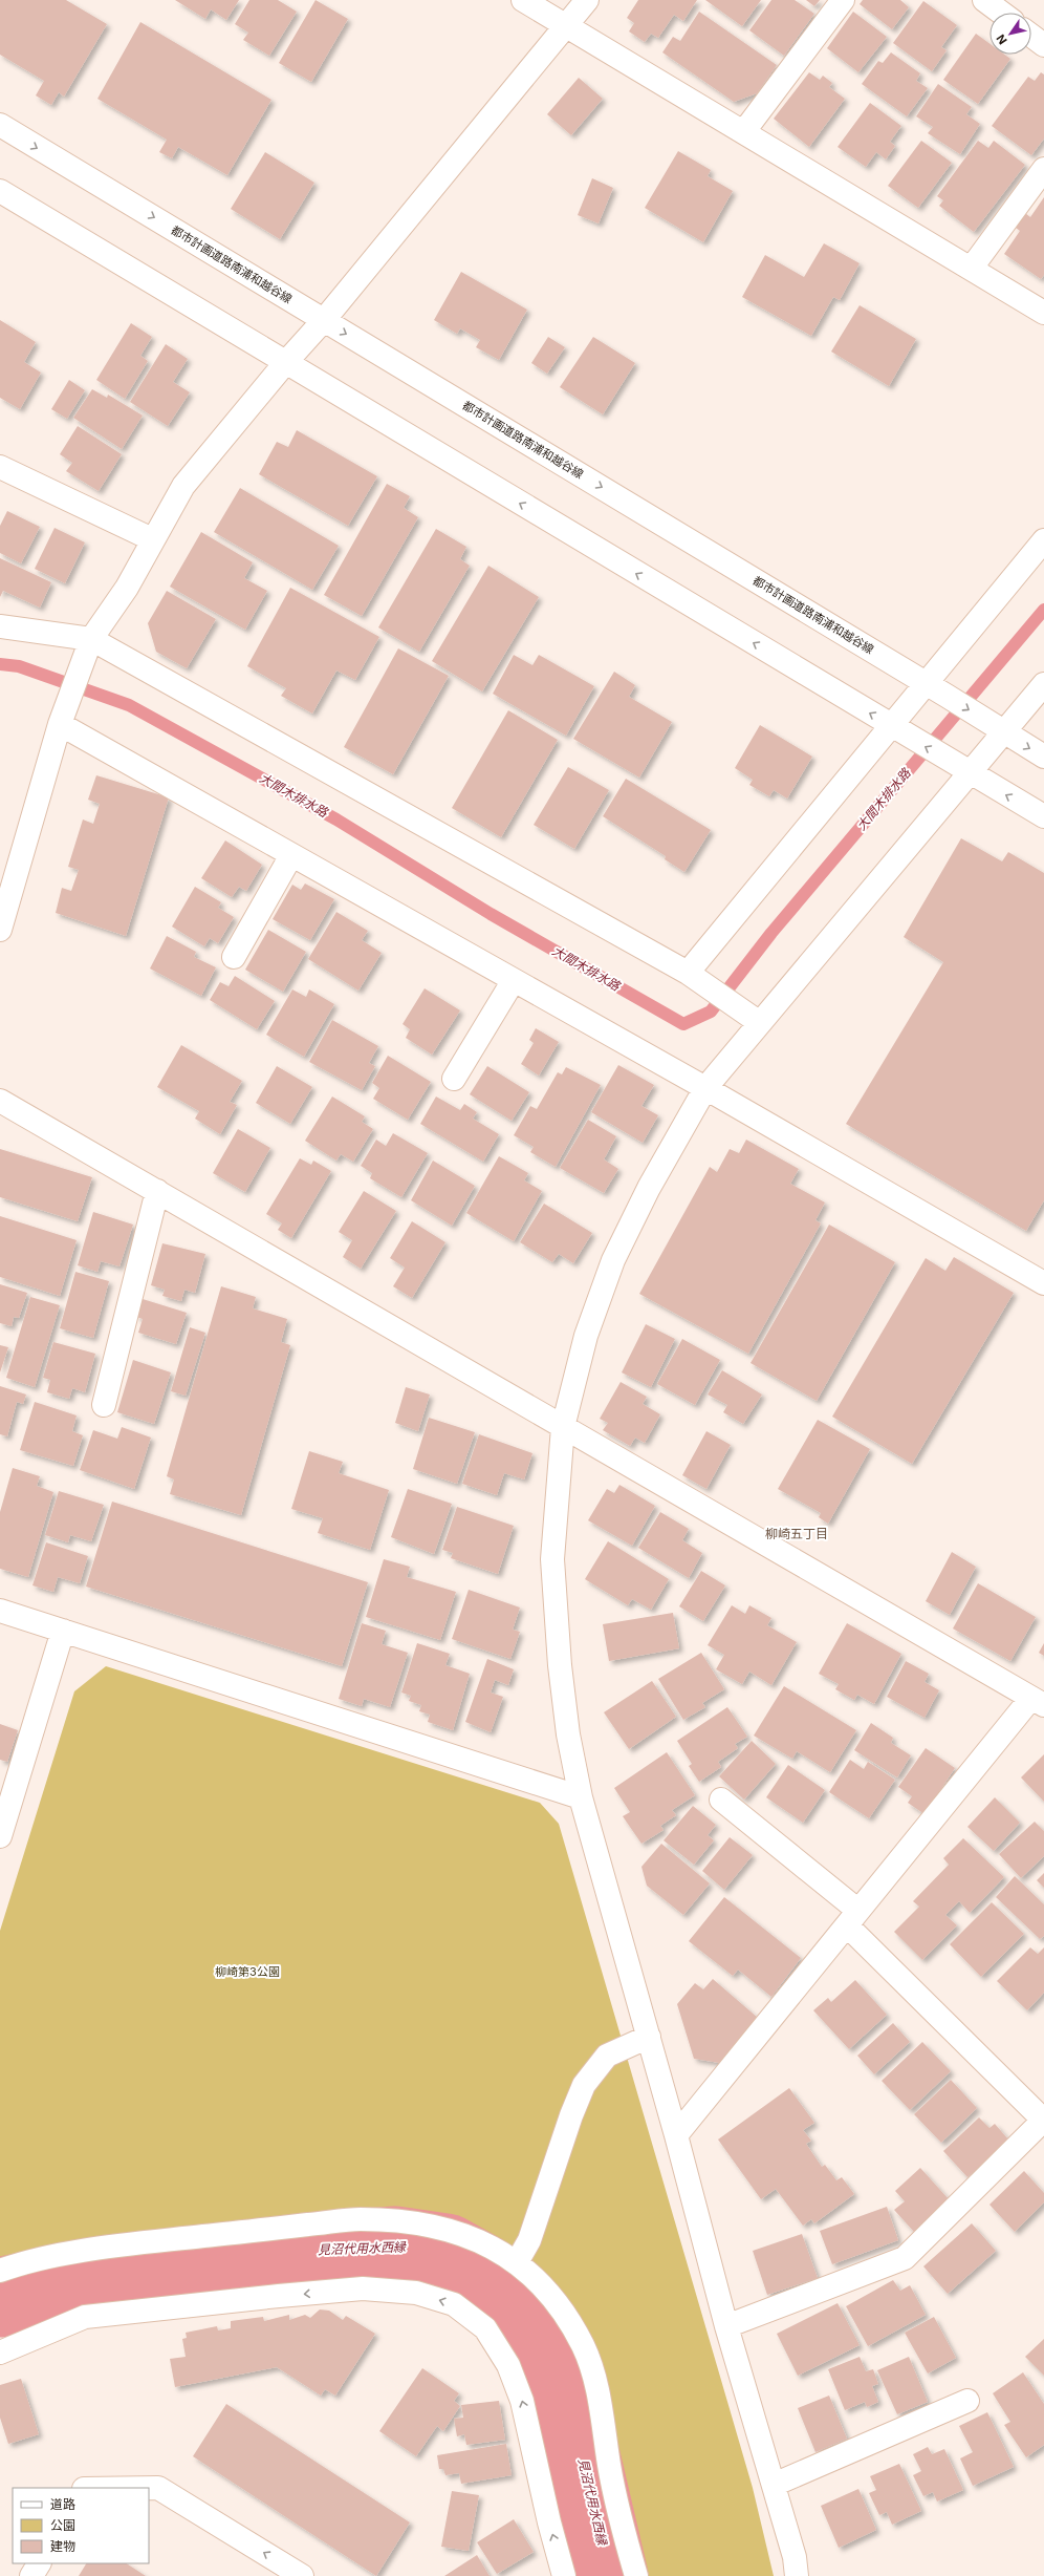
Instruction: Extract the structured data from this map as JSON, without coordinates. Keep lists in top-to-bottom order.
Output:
{
  "streets": {
    "street": ["都市計画道路南浦和越谷線"]
  },
  "districts": ["柳崎五丁目"],
  "water": ["大間木排水路", "見沼代用水西縁"],
  "parks": ["柳崎第3公園"],
  "legend": ["道路", "公園", "建物"],
  "north": "bottom left"
}
